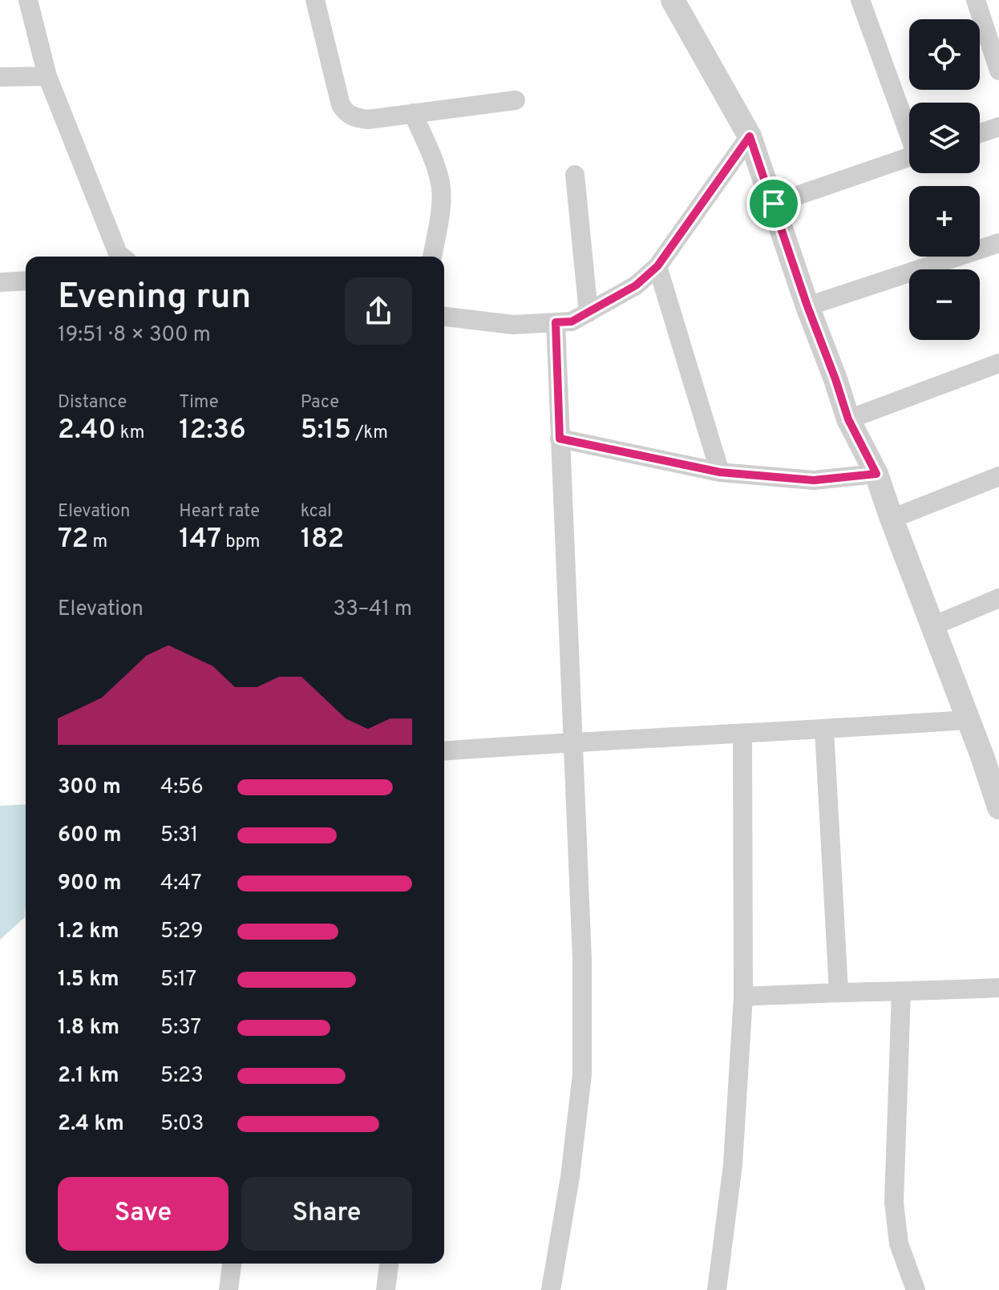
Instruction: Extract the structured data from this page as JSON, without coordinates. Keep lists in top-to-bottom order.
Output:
{
  "page": {
    "map_buttons": ["+", "−"],
    "heading": ["Evening run", "19:51 · 8 × 300 m"],
    "stats": [
      ["Distance", "2.40 km"],
      ["Time", "12:36"],
      ["Pace", "5:15 /km"],
      ["Elevation", "72 m"],
      ["Heart rate", "147 bpm"],
      ["kcal", "182"]
    ],
    "chart": ["Elevation", "33–41 m"],
    "list": [
      {
        "name": "300 m",
        "note": "4:56"
      },
      {
        "name": "600 m",
        "note": "5:31"
      },
      {
        "name": "900 m",
        "note": "4:47"
      },
      {
        "name": "1.2 km",
        "note": "5:29"
      },
      {
        "name": "1.5 km",
        "note": "5:17"
      },
      {
        "name": "1.8 km",
        "note": "5:37"
      },
      {
        "name": "2.1 km",
        "note": "5:23"
      },
      {
        "name": "2.4 km",
        "note": "5:03"
      }
    ],
    "buttons": ["Save", "Share"]
  }
}
